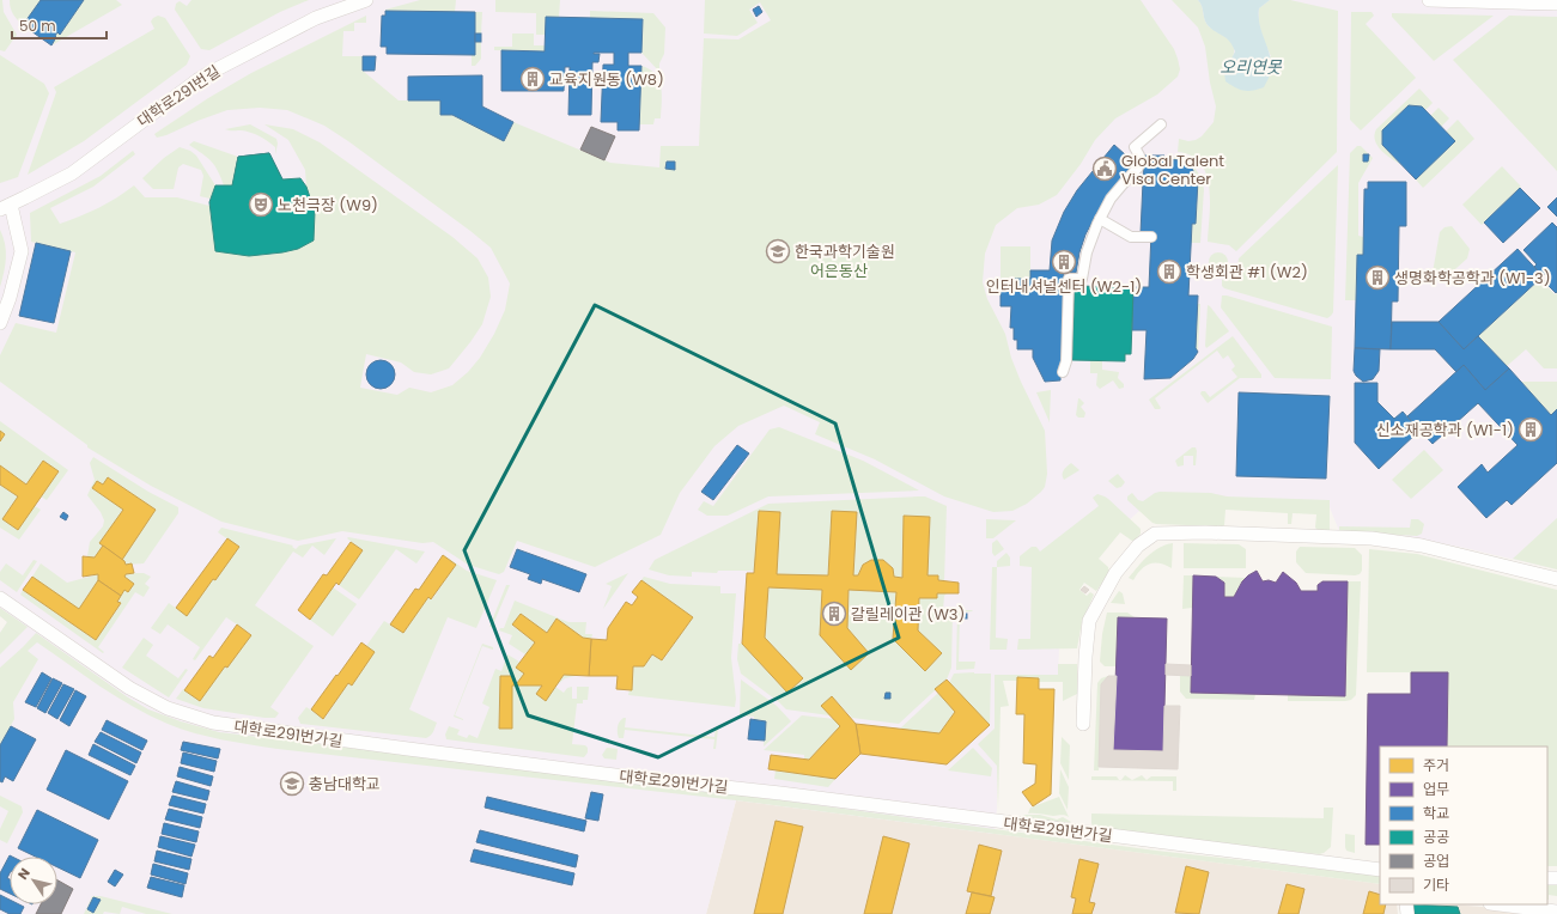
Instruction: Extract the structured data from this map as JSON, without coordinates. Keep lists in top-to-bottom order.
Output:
{
  "streets": {
    "street": ["대학로291번길", "대학로291번가길"]
  },
  "water": ["오리연못"],
  "parks": ["어은동산"],
  "places": {
    "building": [
      "교육지원동 (W8)",
      "인터내셔널센터 (W2-1)",
      "학생회관 #1 (W2)",
      "생명화학공학과 (W1-3)",
      "신소재공학과 (W1-1)",
      "갈릴레이관 (W3)"
    ],
    "public building": ["Global Talent Visa Center"],
    "theatre": ["노천극장 (W9)"],
    "school or university": ["한국과학기술원", "충남대학교"]
  },
  "legend": [
    "주거",
    "업무",
    "학교",
    "공공",
    "공업",
    "기타"
  ],
  "scale_bar": "50 m",
  "north": "top left"
}
